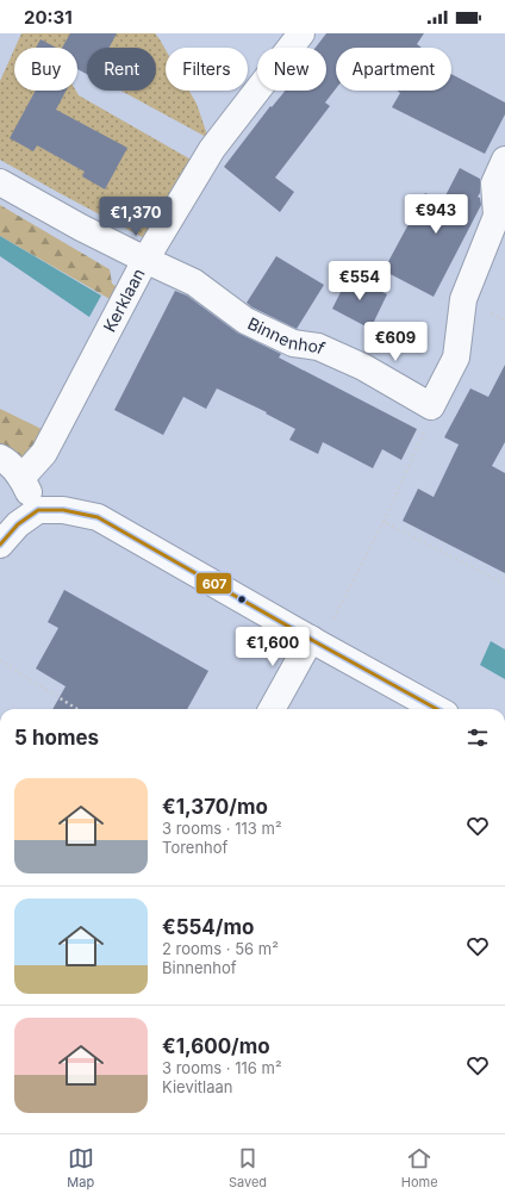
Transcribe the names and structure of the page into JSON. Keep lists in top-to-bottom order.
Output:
{
  "streets": {
    "street": ["Kerklaan", "Binnenhof"]
  },
  "crossings": [
    ["Kerklaan", "Binnenhof"]
  ],
  "lines": ["transit line 607"],
  "page": {
    "status": "20:31",
    "chip": [
      "Buy",
      "Rent",
      "Filters",
      "New",
      "Apartment"
    ],
    "price": [
      "€943",
      "€1,370",
      "€554",
      "€609",
      "€1,600"
    ],
    "heading": "5 homes",
    "list": [
      {
        "name": "€1,370/mo",
        "note": "3 rooms · 113 m² · Torenhof"
      },
      {
        "name": "€554/mo",
        "note": "2 rooms · 56 m² · Binnenhof"
      },
      {
        "name": "€1,600/mo",
        "note": "3 rooms · 116 m² · Kievitlaan"
      }
    ],
    "tabs": ["Map", "Saved", "Home"]
  }
}
